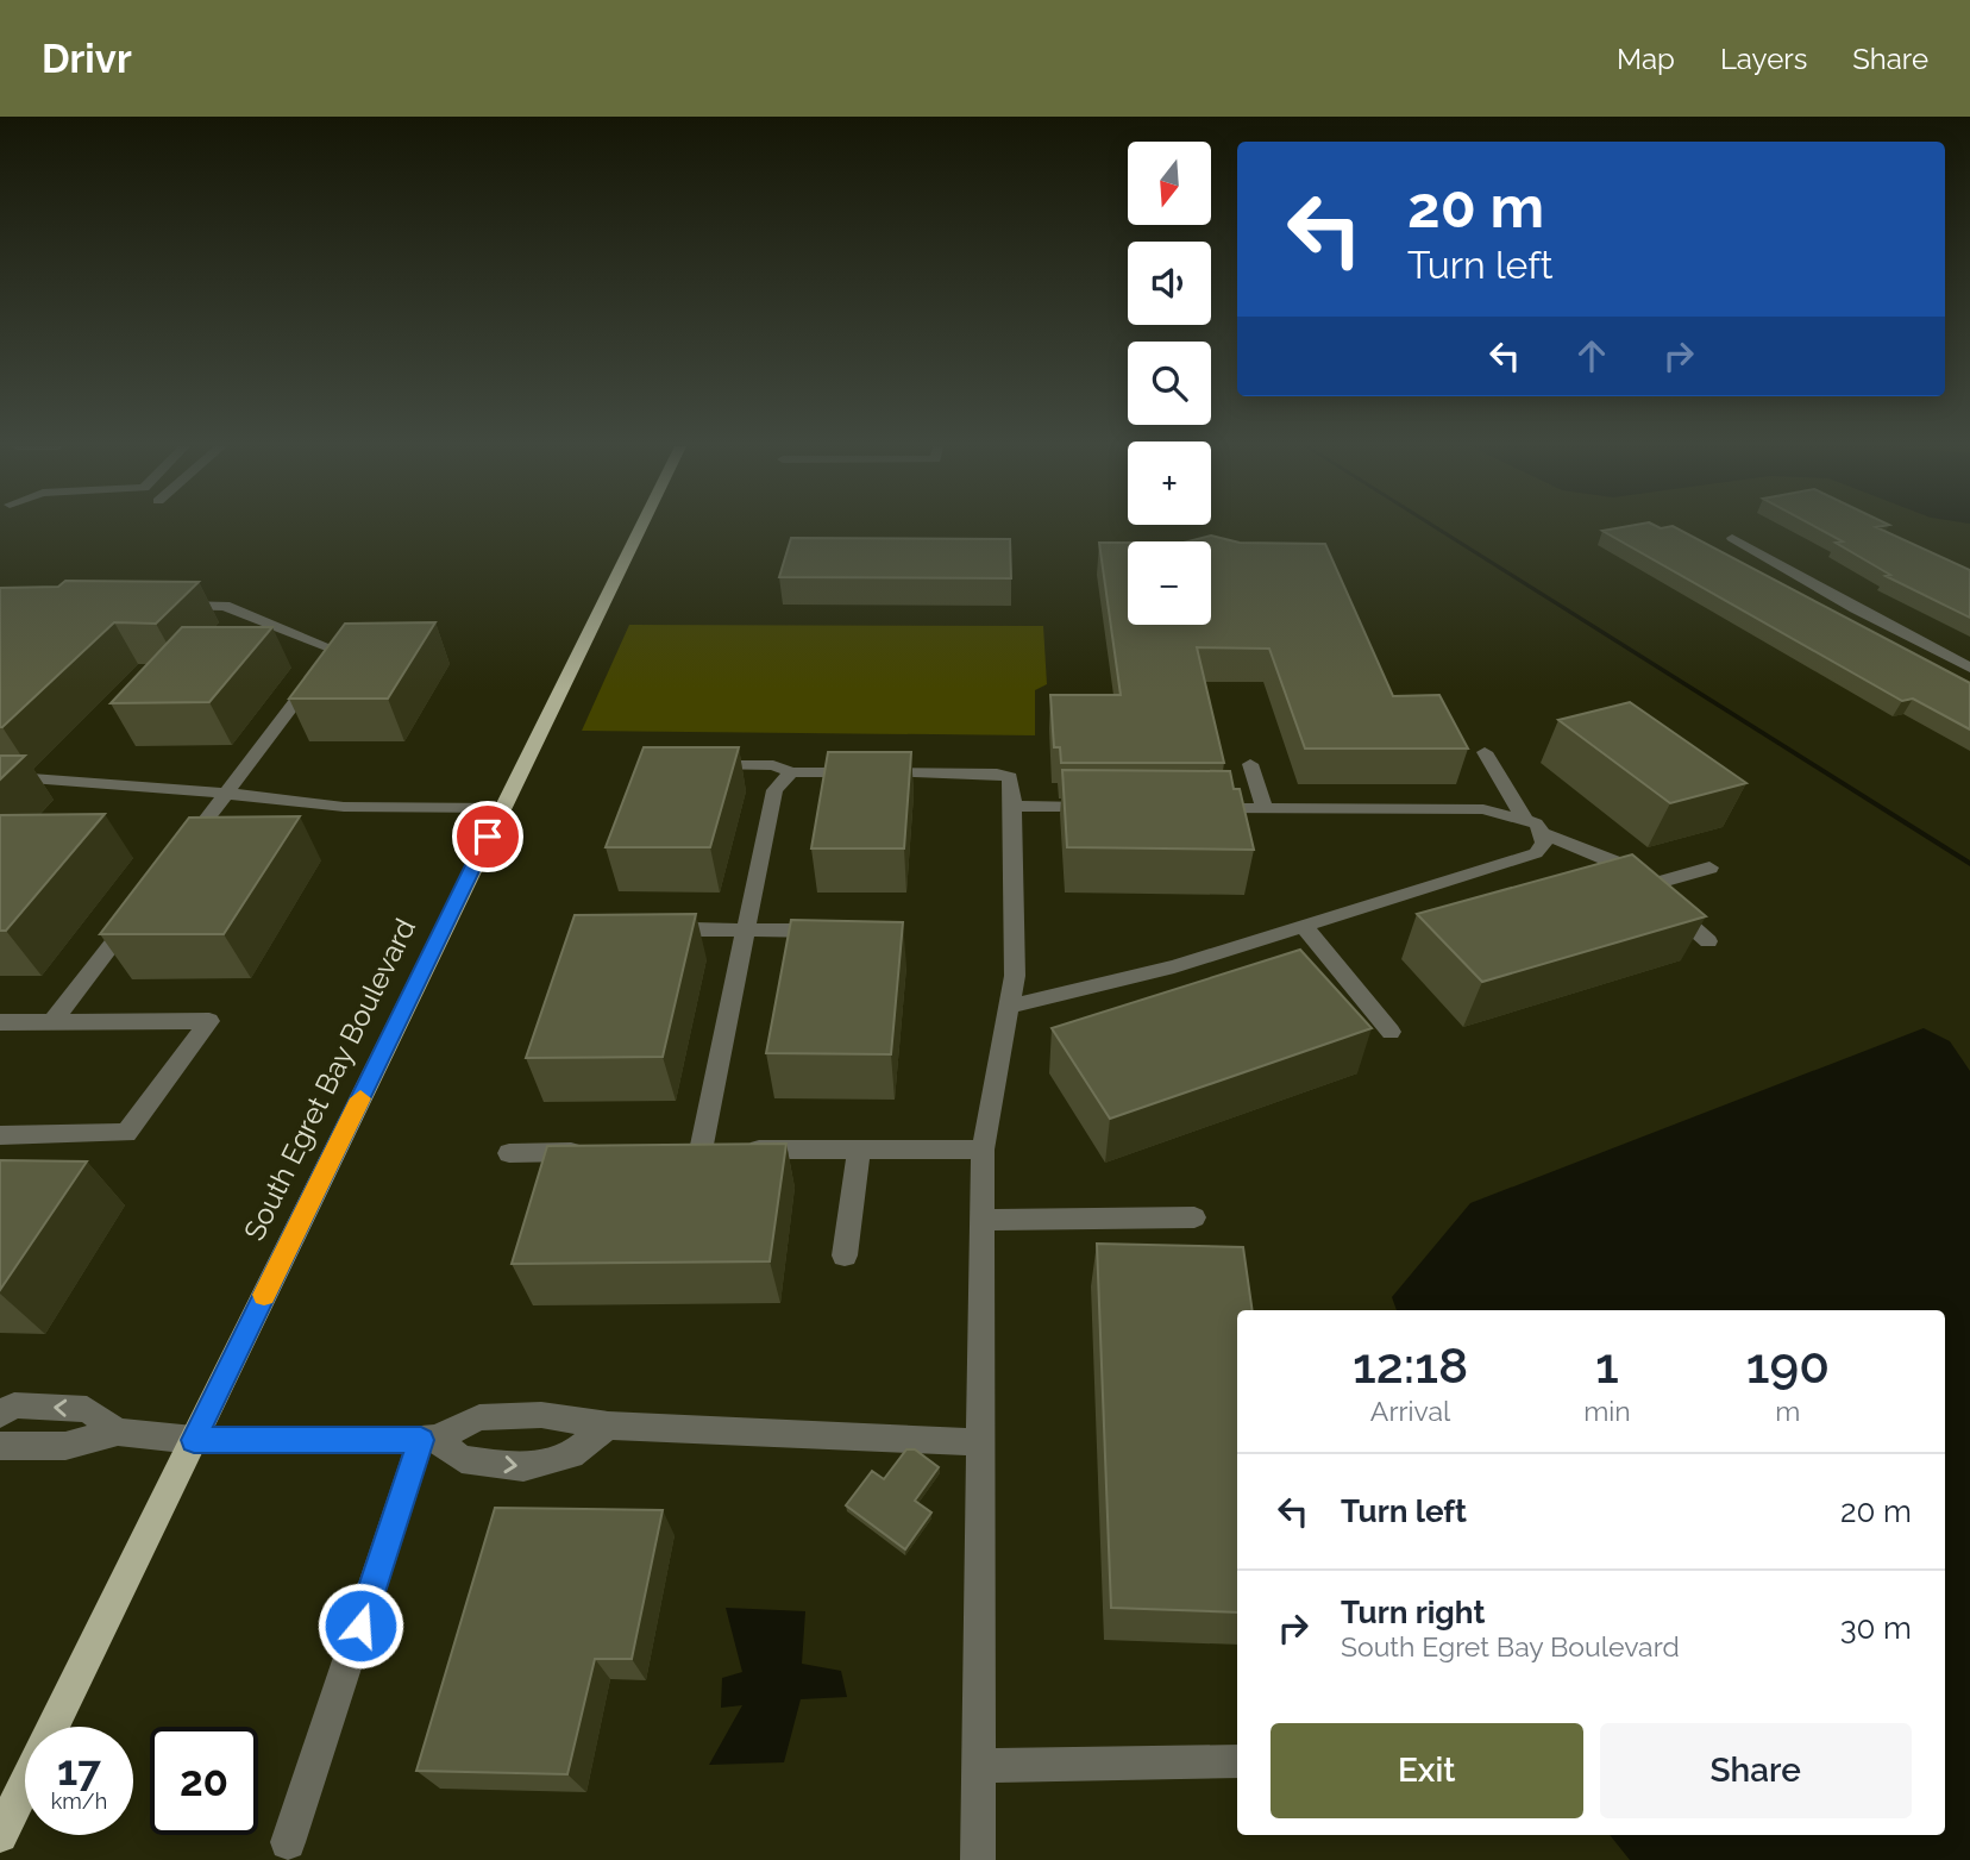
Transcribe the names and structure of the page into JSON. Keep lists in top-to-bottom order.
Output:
{
  "streets": {
    "main road": ["South Egret Bay Boulevard"]
  },
  "north": "bottom",
  "page": {
    "header": "Drivr",
    "nav": ["Map", "Layers", "Share"],
    "map_buttons": ["+", "−"],
    "turn": ["20 m", "Turn left"],
    "eta": [
      "12:18",
      "Arrival",
      "1",
      "min",
      "190",
      "m"
    ],
    "list": [
      {
        "name": "Turn left",
        "value": "20 m"
      },
      {
        "name": "Turn right",
        "note": "South Egret Bay Boulevard",
        "value": "30 m"
      }
    ],
    "buttons": ["Exit", "Share"],
    "speed": "17 km/h",
    "limit": "20"
  }
}
